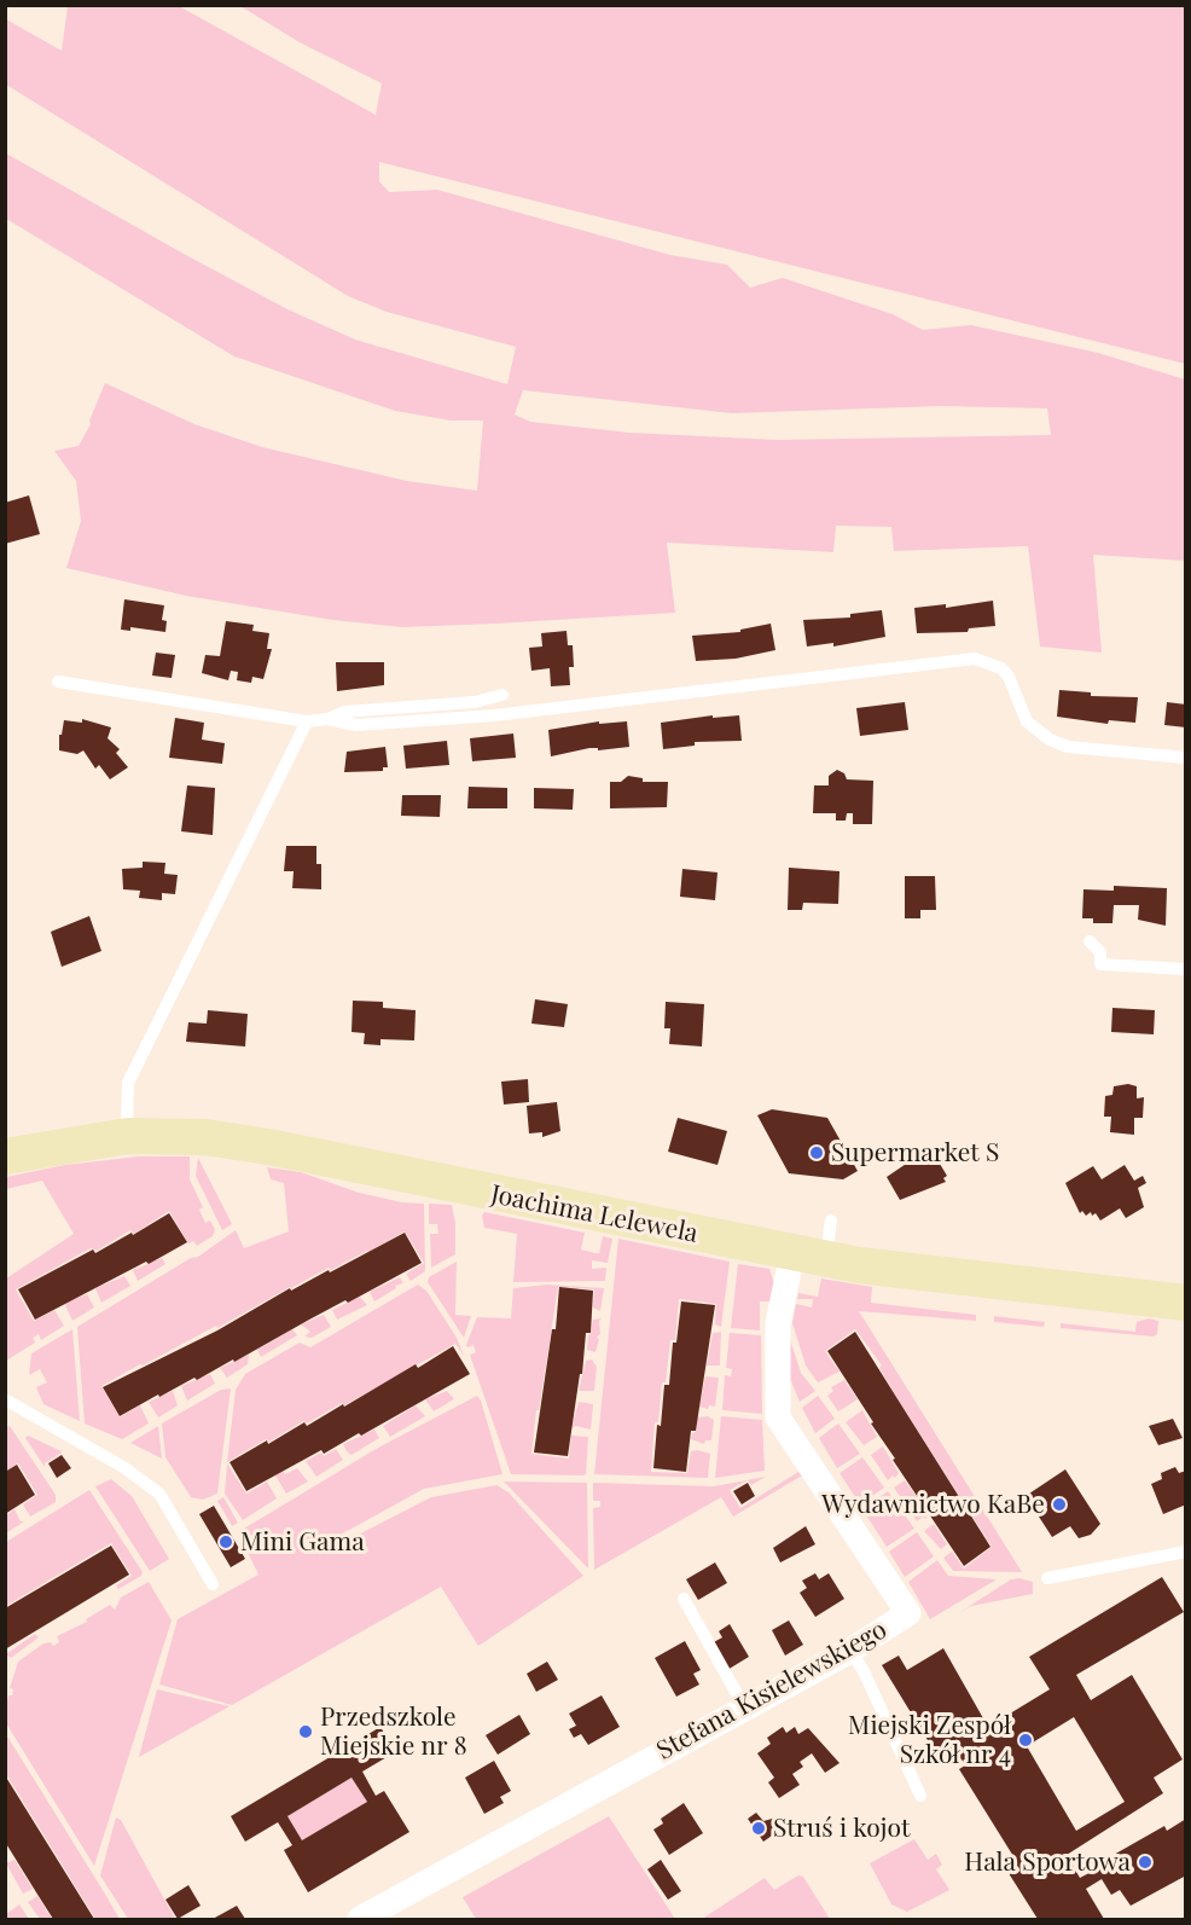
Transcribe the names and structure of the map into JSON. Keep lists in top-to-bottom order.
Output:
{
  "streets": {
    "street": ["Joachima Lelewela", "Stefana Kisielewskiego"]
  },
  "crossings": [
    ["Joachima Lelewela", "Stefana Kisielewskiego"]
  ],
  "places": [
    "Supermarket S",
    "Wydawnictwo KaBe",
    "Mini Gama",
    "Przedszkole Miejskie nr 8",
    "Miejski Zespół Szkół nr 4",
    "Struś i kojot",
    "Hala Sportowa"
  ]
}
